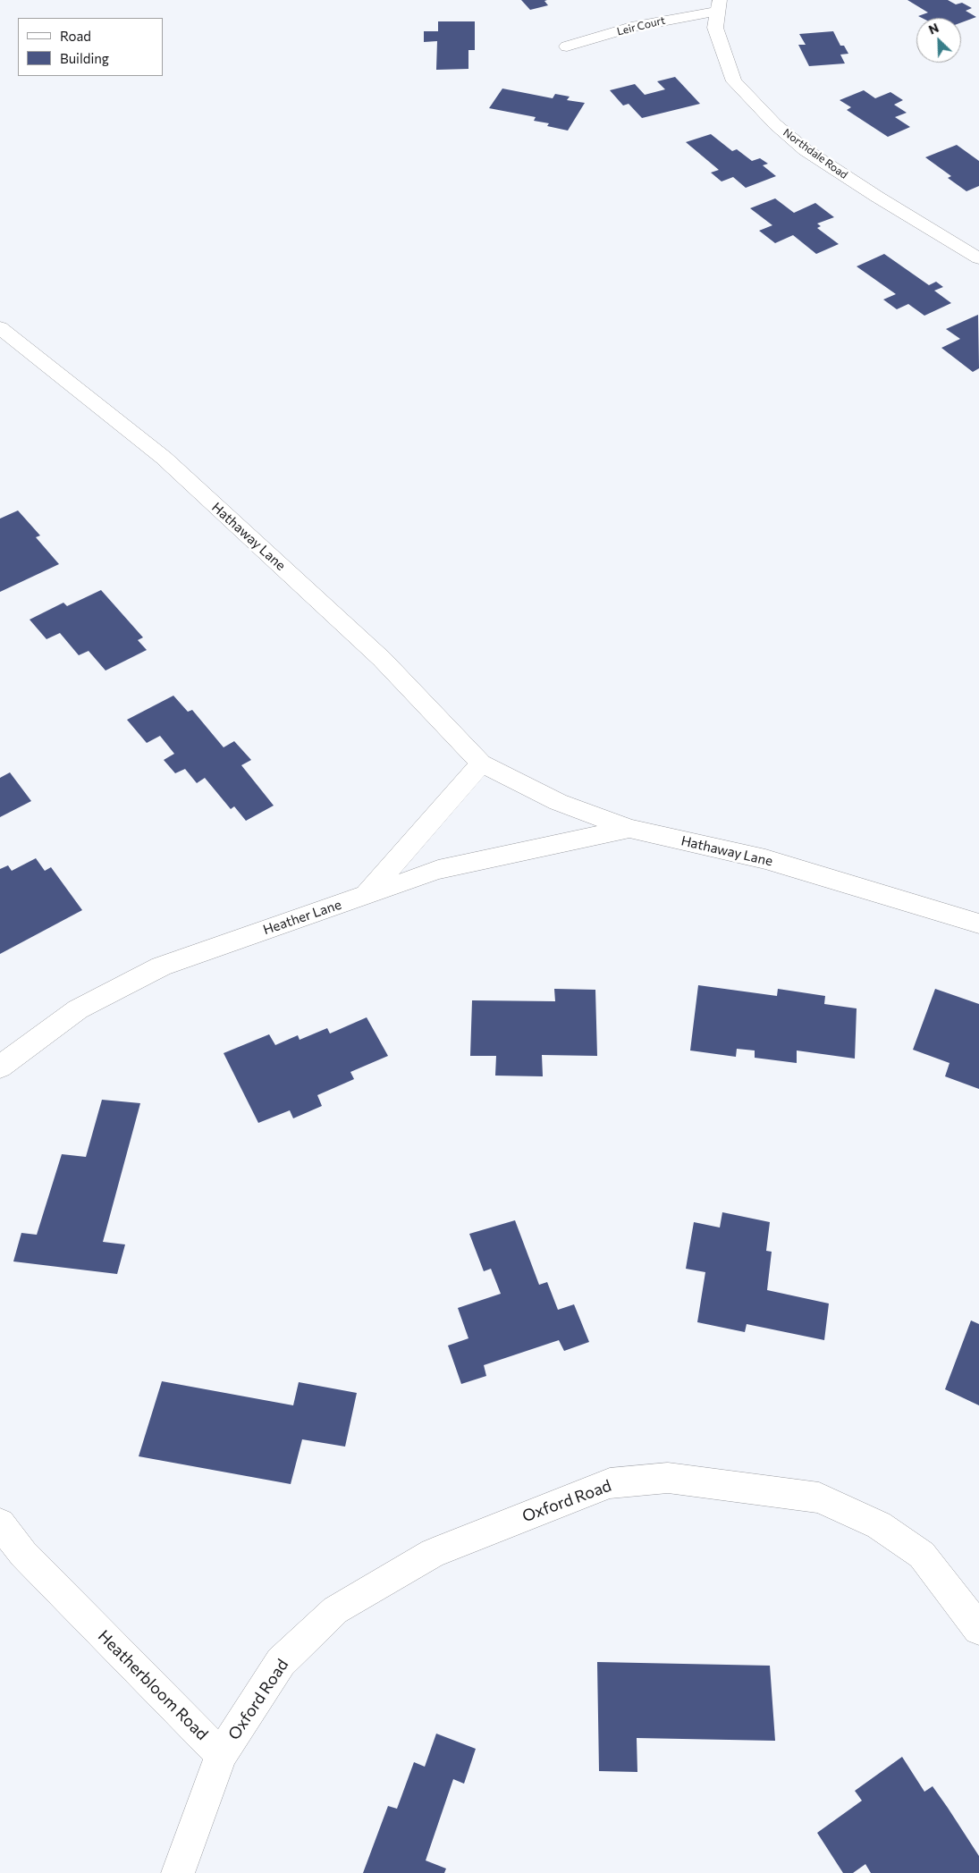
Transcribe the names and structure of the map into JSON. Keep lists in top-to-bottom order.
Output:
{
  "streets": {
    "street": [
      "Leir Court",
      "Northdale Road",
      "Hathaway Lane",
      "Heather Lane",
      "Oxford Road",
      "Heatherbloom Road"
    ]
  },
  "crossings": [
    ["Leir Court", "Northdale Road"],
    ["Hathaway Lane", "Heather Lane"],
    ["Oxford Road", "Heatherbloom Road"]
  ],
  "legend": ["Road", "Building"],
  "north": "top left"
}
